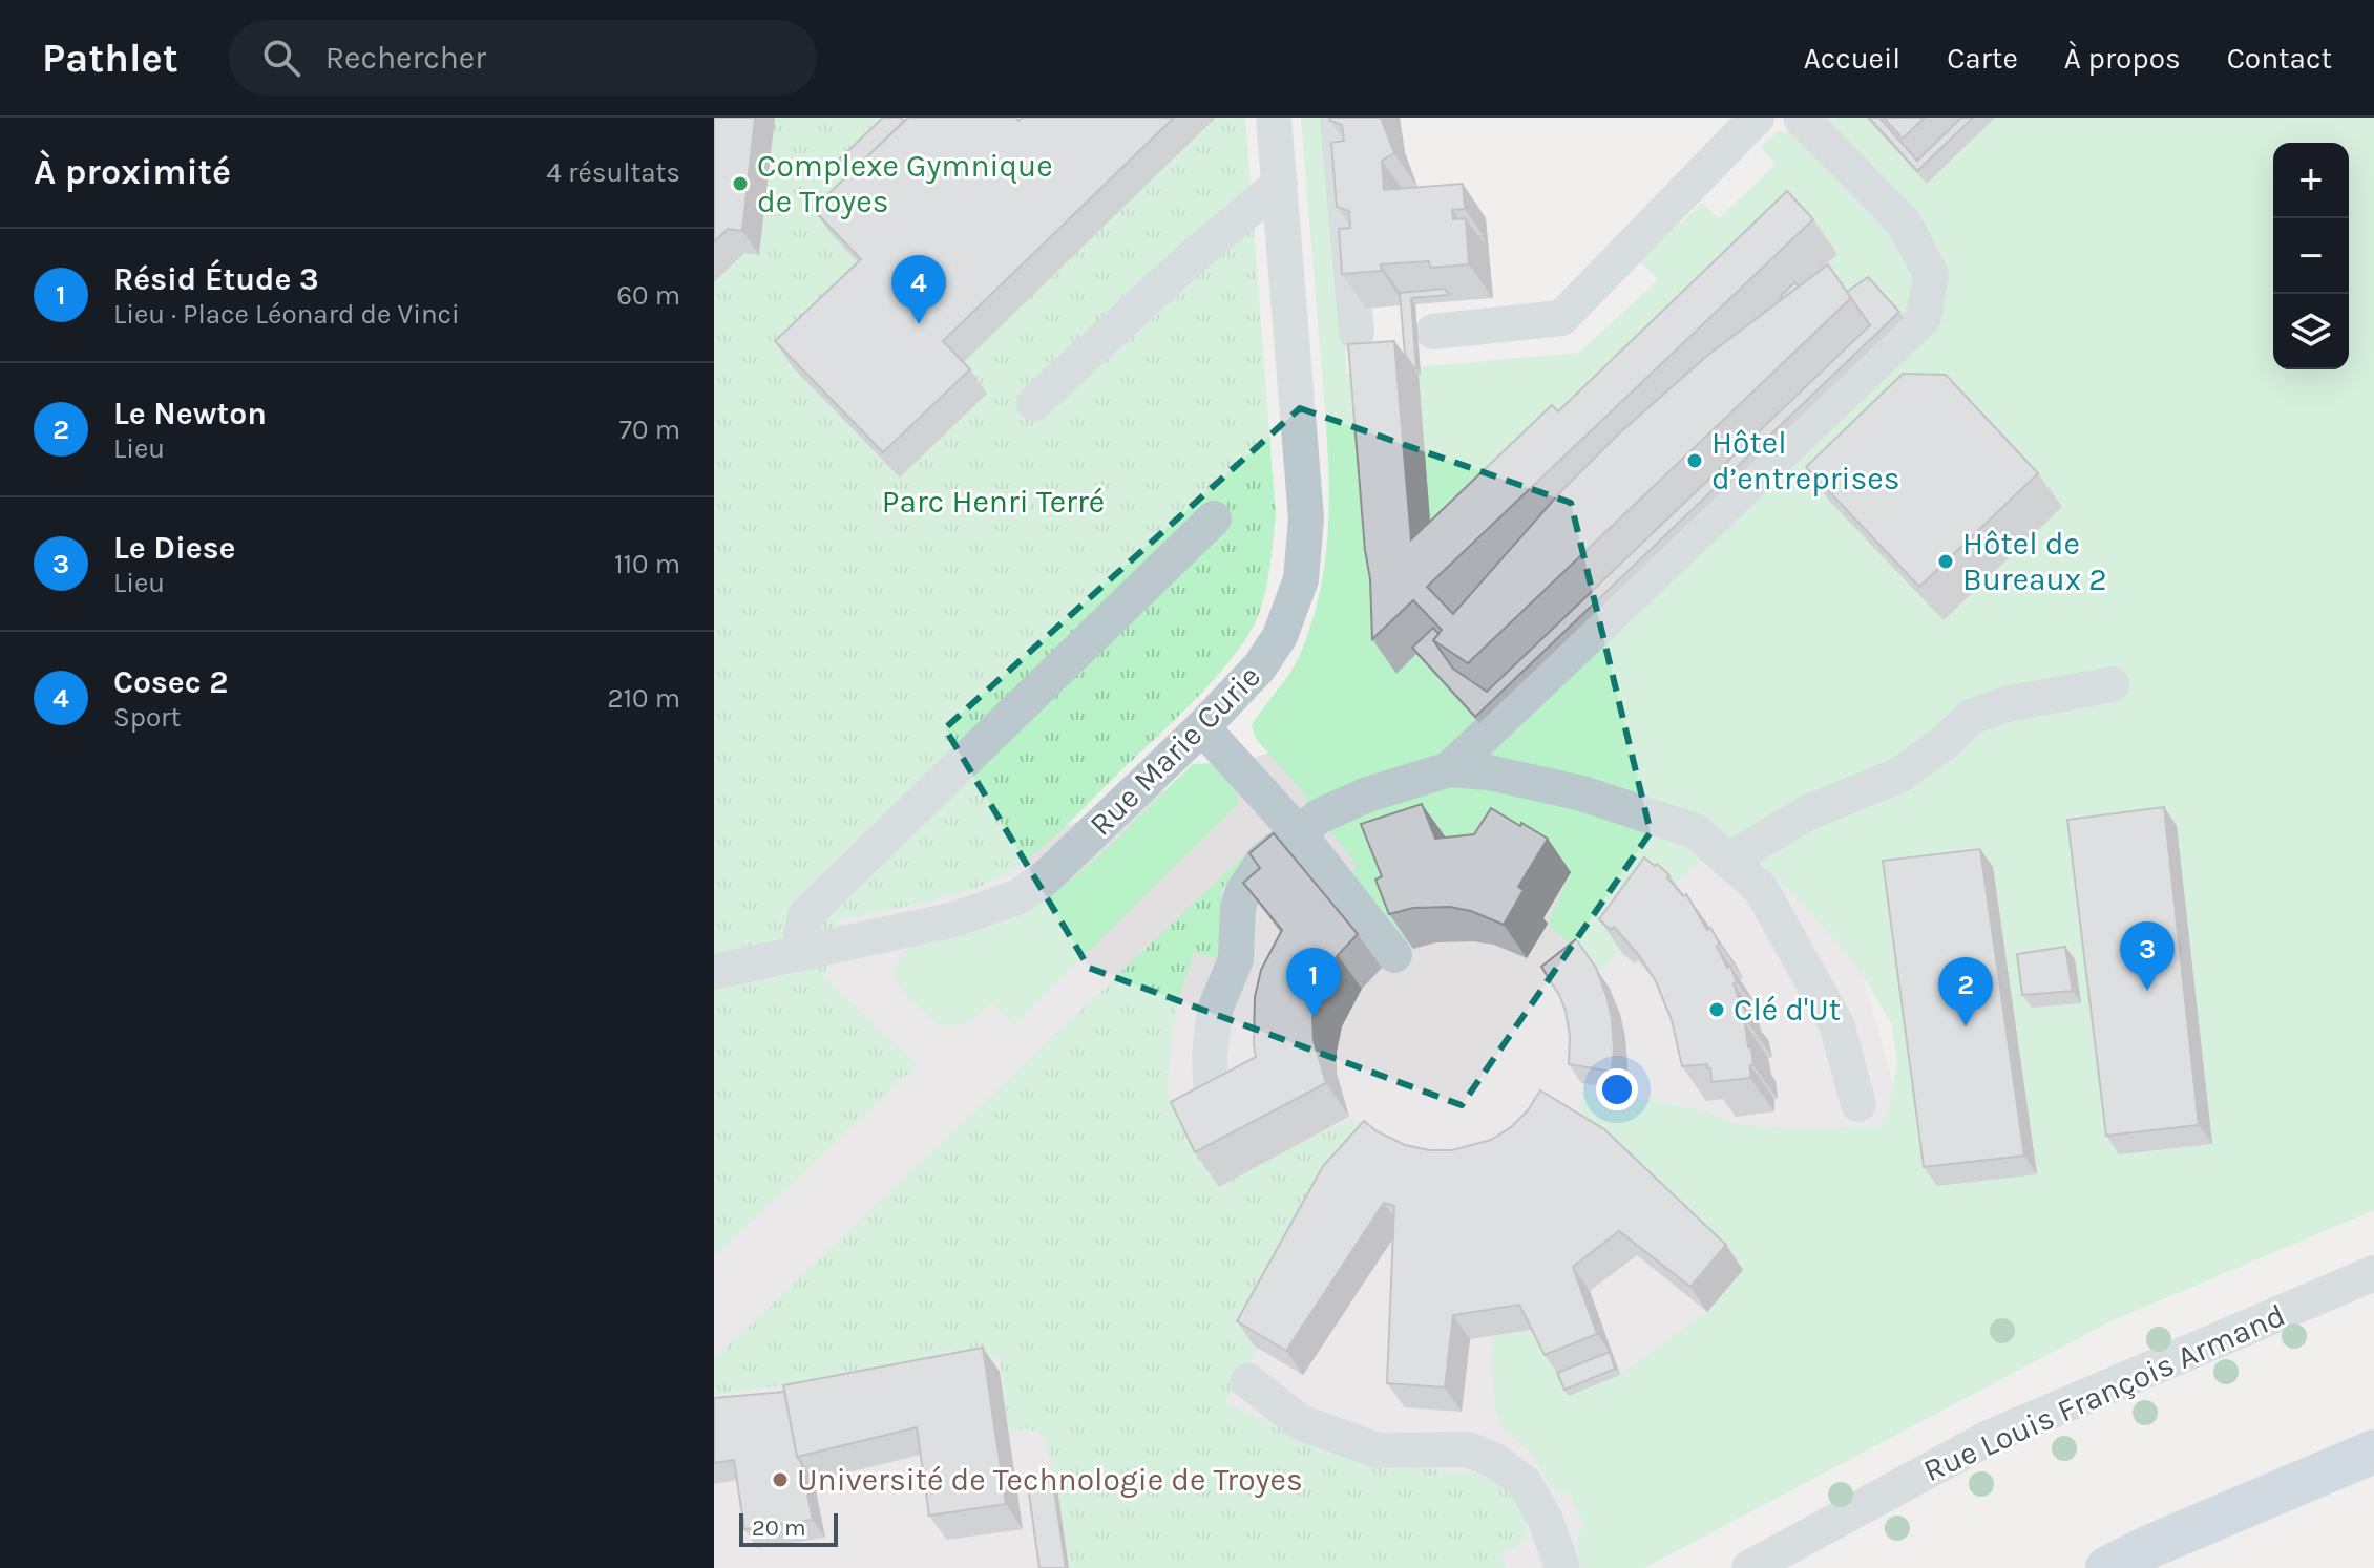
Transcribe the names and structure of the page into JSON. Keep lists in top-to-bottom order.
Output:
{
  "streets": {
    "street": ["Rue Marie Curie", "Rue Louis François Armand"]
  },
  "parks": ["Parc Henri Terré"],
  "places": [
    "Complexe Gymnique de Troyes",
    "Hôtel d’entreprises",
    "Hôtel de Bureaux 2",
    "Clé d'Ut",
    "Université de Technologie de Troyes"
  ],
  "scale_bar": "20 m",
  "page": {
    "header": "Pathlet",
    "search": "Rechercher",
    "nav": [
      "Accueil",
      "Carte",
      "À propos",
      "Contact"
    ],
    "heading": ["À proximité", "4 résultats"],
    "map_buttons": ["+", "−"],
    "list": [
      {
        "mark": "1",
        "name": "Résid Étude 3",
        "note": "Lieu · Place Léonard de Vinci",
        "value": "60 m"
      },
      {
        "mark": "2",
        "name": "Le Newton",
        "note": "Lieu",
        "value": "70 m"
      },
      {
        "mark": "3",
        "name": "Le Diese",
        "note": "Lieu",
        "value": "110 m"
      },
      {
        "mark": "4",
        "name": "Cosec 2",
        "note": "Sport",
        "value": "210 m"
      }
    ],
    "pins": [
      "4",
      "3",
      "1",
      "2"
    ],
    "scale": "20 m"
  }
}
